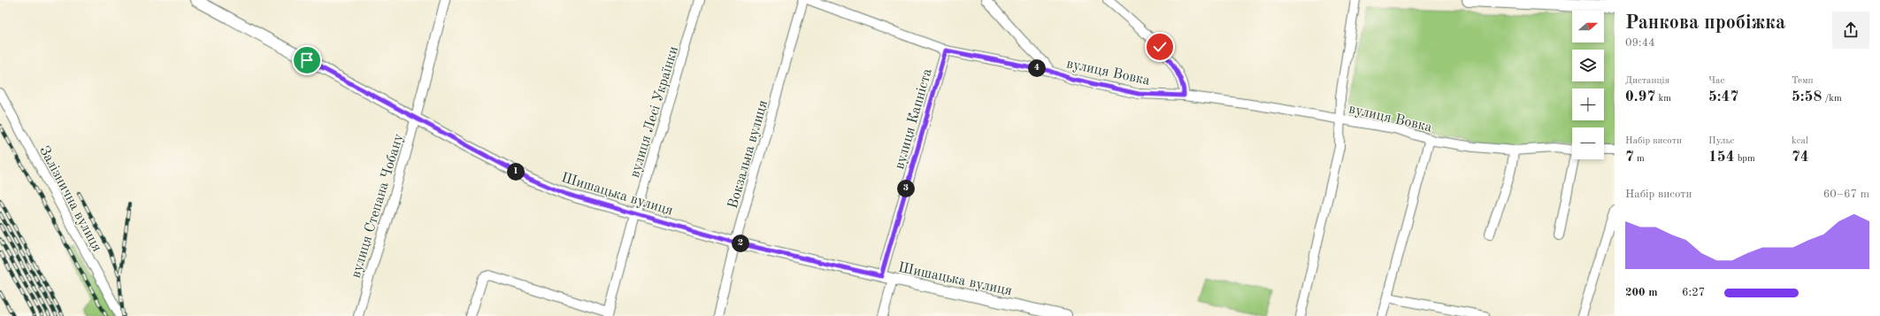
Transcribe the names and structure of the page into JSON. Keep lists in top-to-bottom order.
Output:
{
  "streets": {
    "street": [
      "вулиця Вовка",
      "вулиця Лесі Українки",
      "вулиця Капніста",
      "Вокзальна вулиця",
      "Шишацька вулиця",
      "Залізнична вулиця",
      "вулиця Степана Чобану"
    ]
  },
  "crossings": [
    ["вулиця Вовка", "вулиця Капніста"],
    ["вулиця Лесі Українки", "Шишацька вулиця"],
    ["вулиця Капніста", "Шишацька вулиця"],
    ["Вокзальна вулиця", "Шишацька вулиця"],
    ["Шишацька вулиця", "вулиця Степана Чобану"]
  ],
  "north": "right",
  "page": {
    "heading": ["Ранкова пробіжка", "09:44"],
    "map_buttons": ["+", "−"],
    "pins": [
      "4",
      "1",
      "3",
      "2"
    ],
    "stats": [
      ["Дистанція", "0.97 km"],
      ["Час", "5:47"],
      ["Темп", "5:58 /km"],
      ["Набір висоти", "7 m"],
      ["Пульс", "154 bpm"],
      ["kcal", "74"]
    ],
    "chart": ["Набір висоти", "60–67 m"],
    "list": [
      {
        "name": "200 m",
        "note": "6:27"
      }
    ]
  }
}
